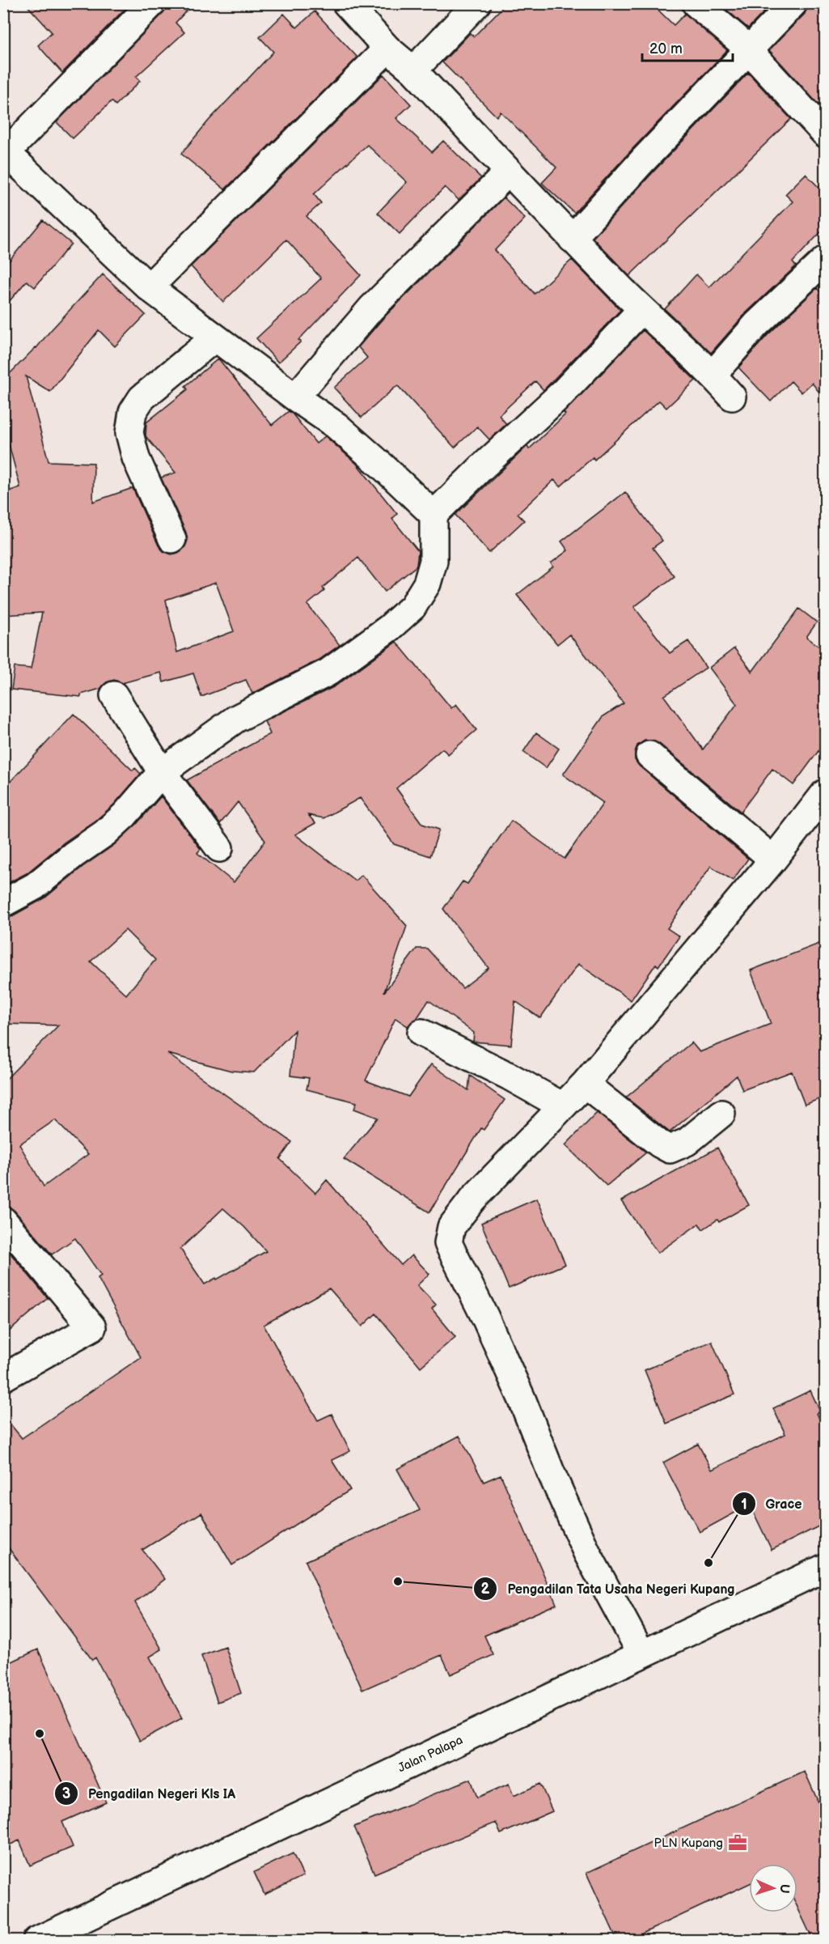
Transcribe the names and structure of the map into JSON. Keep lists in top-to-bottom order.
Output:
{
  "streets": {
    "street": ["Jalan Palapa"]
  },
  "places": {
    "other": ["Grace", "Pengadilan Tata Usaha Negeri Kupang", "Pengadilan Negeri Kls IA"],
    "office": ["PLN Kupang"]
  },
  "scale_bar": "20 m",
  "north": "right"
}
